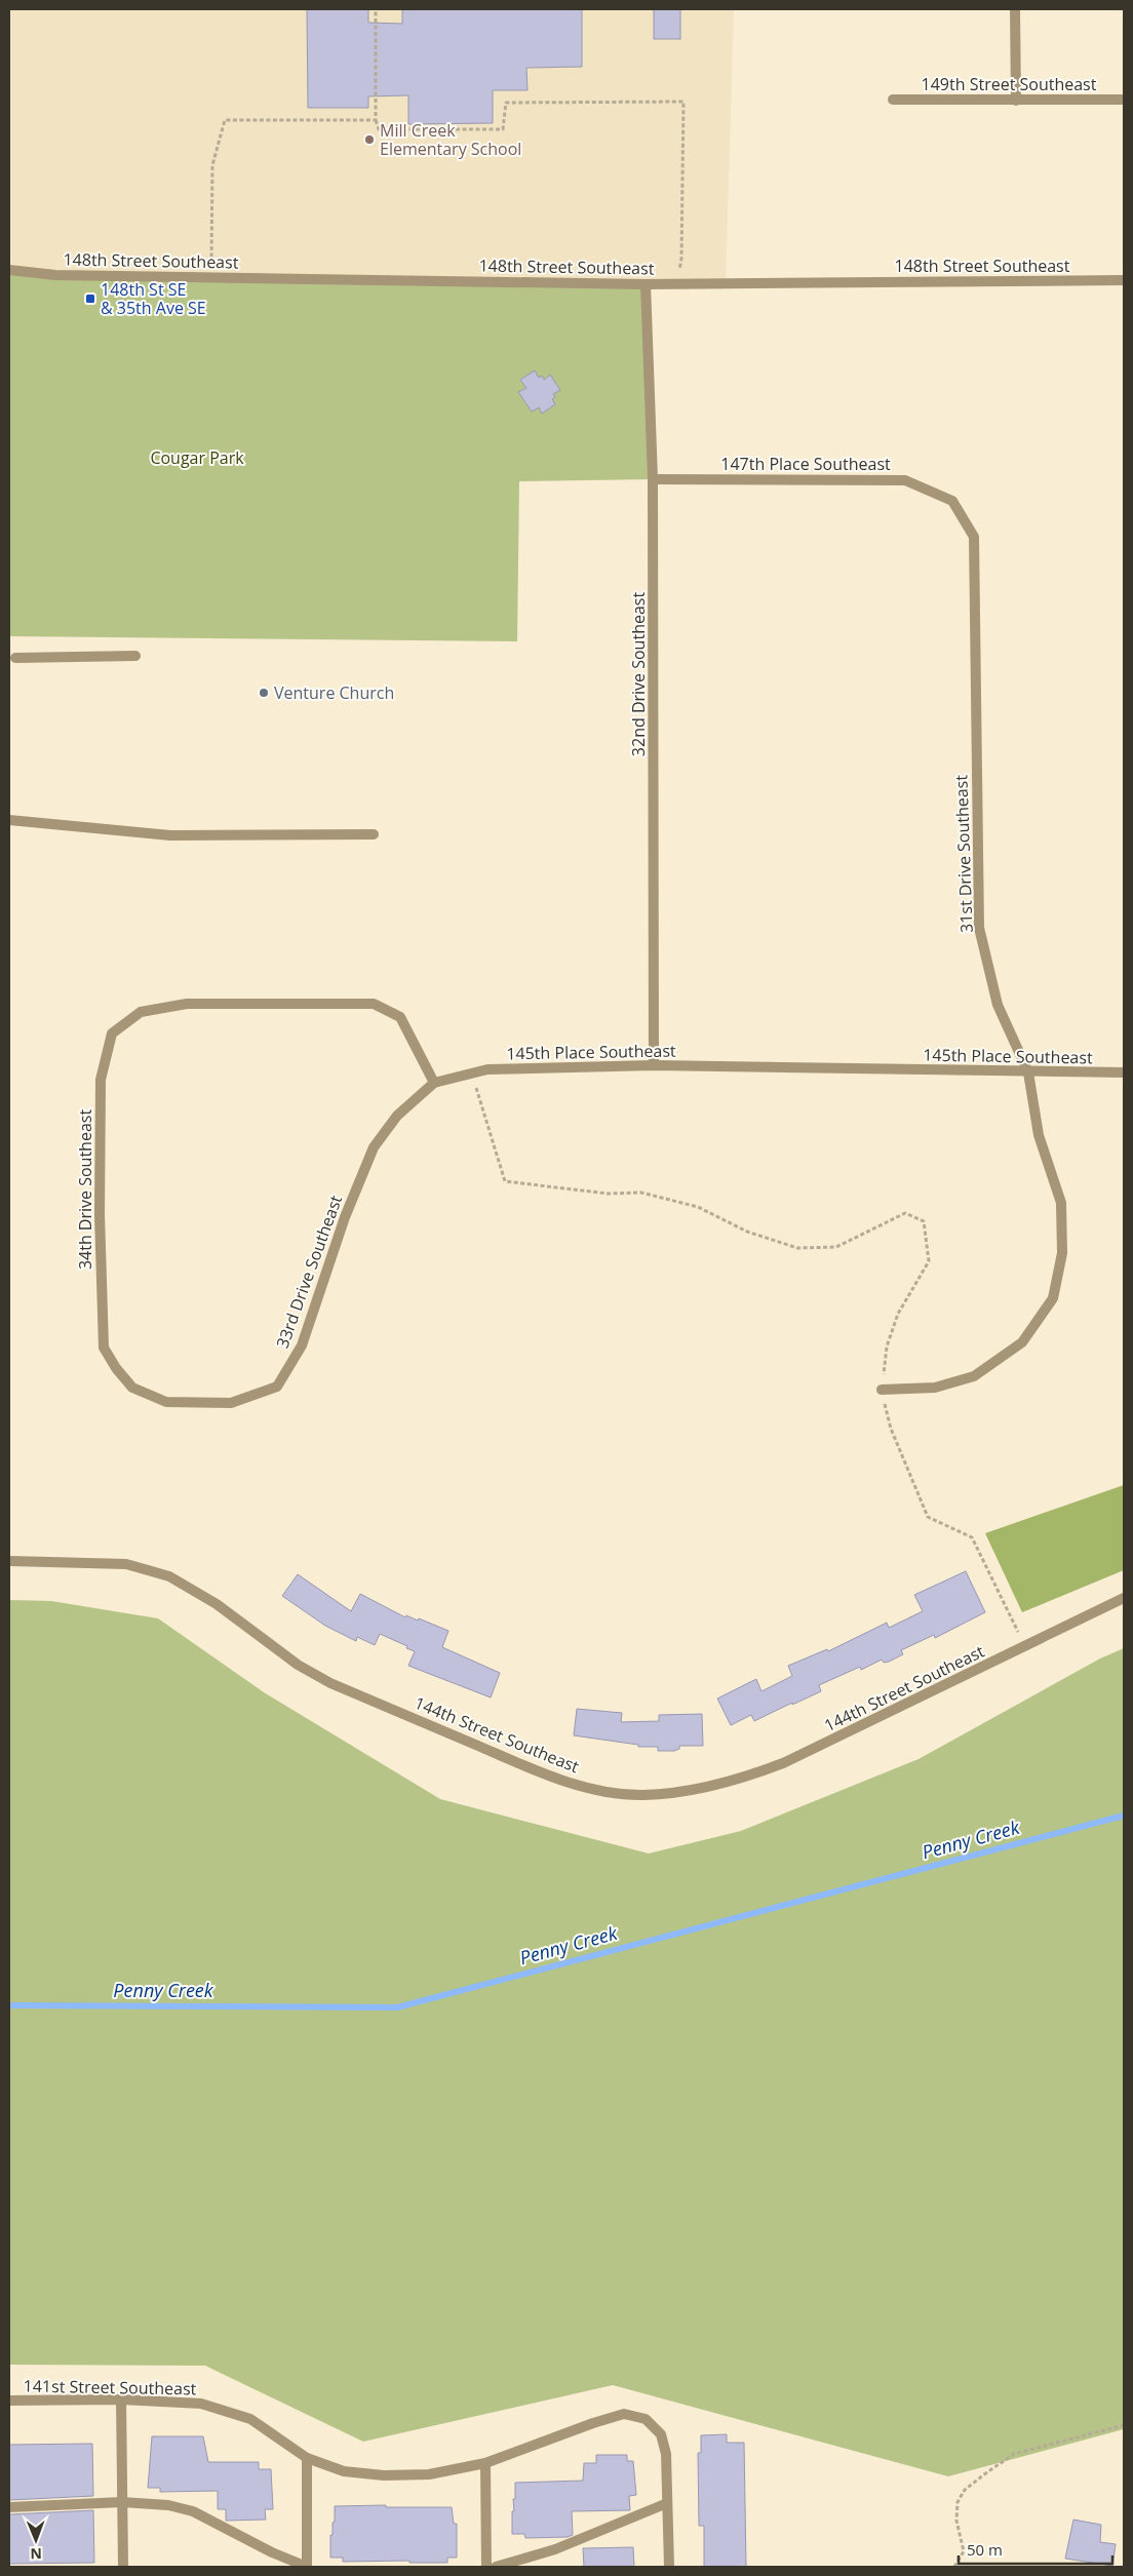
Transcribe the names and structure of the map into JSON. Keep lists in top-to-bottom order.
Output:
{
  "streets": {
    "street": [
      "149th Street Southeast",
      "148th Street Southeast",
      "147th Place Southeast",
      "32nd Drive Southeast",
      "31st Drive Southeast",
      "145th Place Southeast",
      "34th Drive Southeast",
      "33rd Drive Southeast",
      "144th Street Southeast",
      "141st Street Southeast"
    ]
  },
  "crossings": [
    ["148th Street Southeast", "32nd Drive Southeast"],
    ["147th Place Southeast", "32nd Drive Southeast"],
    ["147th Place Southeast", "31st Drive Southeast"],
    ["32nd Drive Southeast", "145th Place Southeast"],
    ["31st Drive Southeast", "145th Place Southeast"],
    ["145th Place Southeast", "34th Drive Southeast"],
    ["145th Place Southeast", "33rd Drive Southeast"],
    ["34th Drive Southeast", "33rd Drive Southeast"]
  ],
  "water": ["Penny Creek"],
  "parks": ["Cougar Park"],
  "places": {
    "other": ["Mill Creek Elementary School", "Venture Church"],
    "transit": ["148th St SE & 35th Ave SE"]
  },
  "scale_bar": "50 m",
  "north": "bottom"
}
